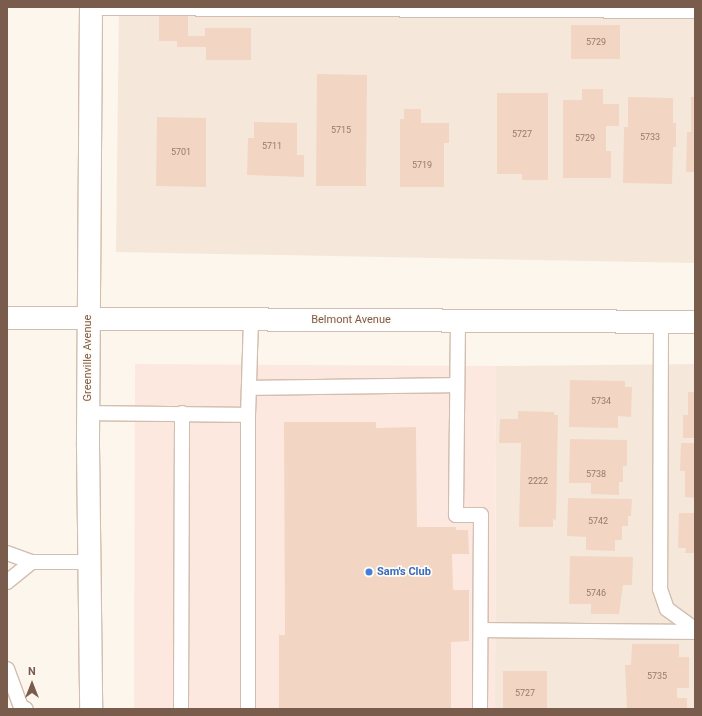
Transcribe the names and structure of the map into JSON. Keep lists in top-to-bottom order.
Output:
{
  "streets": {
    "main road": ["Belmont Avenue", "Greenville Avenue"]
  },
  "crossings": [
    ["Belmont Avenue", "Greenville Avenue"]
  ],
  "places": ["Sam's Club"],
  "house_numbers": [
    "5729",
    "5715",
    "5727",
    "5733",
    "5729",
    "5711",
    "5701",
    "5719",
    "5734",
    "5738",
    "2222",
    "5742",
    "5746",
    "5735",
    "5727"
  ],
  "north": "top"
}
